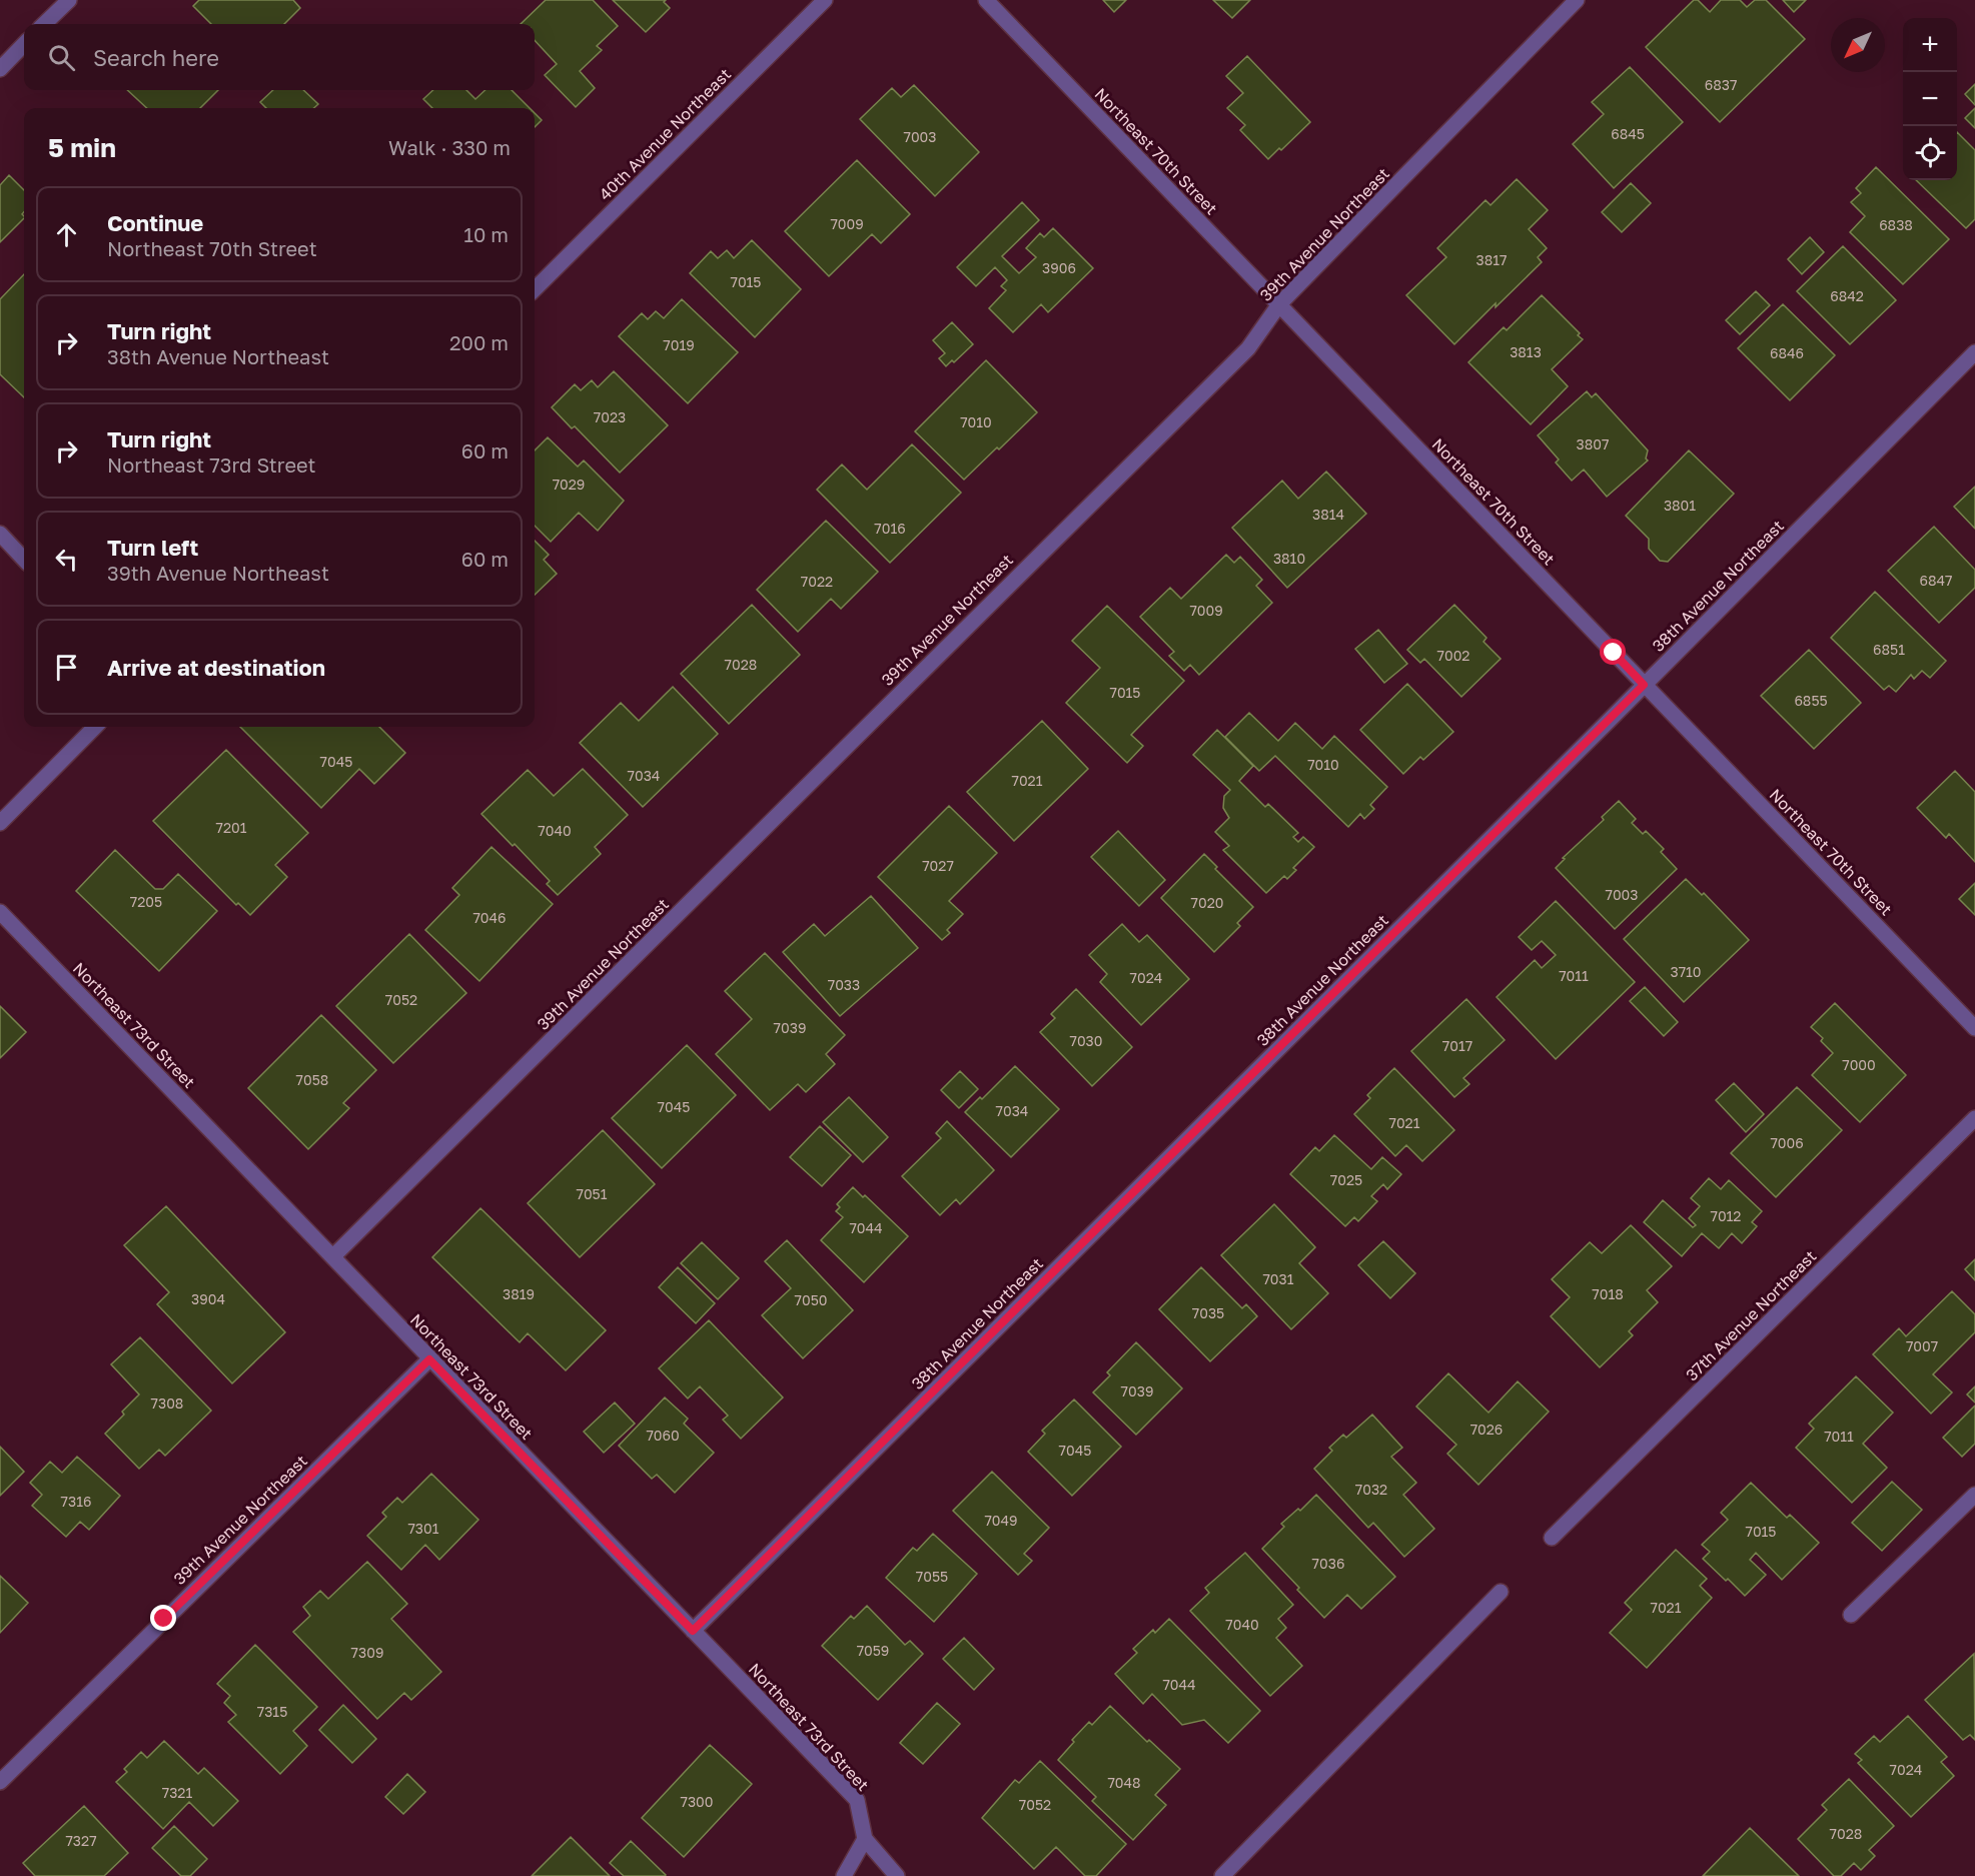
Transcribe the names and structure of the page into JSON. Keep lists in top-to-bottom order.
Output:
{
  "streets": {
    "street": [
      "40th Avenue Northeast",
      "Northeast 70th Street",
      "39th Avenue Northeast",
      "38th Avenue Northeast",
      "Northeast 73rd Street",
      "37th Avenue Northeast"
    ]
  },
  "crossings": [
    ["Northeast 70th Street", "39th Avenue Northeast"],
    ["Northeast 70th Street", "38th Avenue Northeast"],
    ["39th Avenue Northeast", "Northeast 73rd Street"],
    ["38th Avenue Northeast", "Northeast 73rd Street"]
  ],
  "house_numbers": [
    "6837",
    "6845",
    "7003",
    "7009",
    "6838",
    "3817",
    "3906",
    "7015",
    "6842",
    "7019",
    "3813",
    "6846",
    "7023",
    "7010",
    "3807",
    "7029",
    "3801",
    "3814",
    "7016",
    "3810",
    "6847",
    "7022",
    "7009",
    "6851",
    "7002",
    "7028",
    "7015",
    "6855",
    "7045",
    "7010",
    "7034",
    "7021",
    "7201",
    "7040",
    "7027",
    "7003",
    "7205",
    "7020",
    "7046",
    "3710",
    "7011",
    "7024",
    "7033",
    "7052",
    "7039",
    "7030",
    "7017",
    "7000",
    "7058",
    "7045",
    "7034",
    "7021",
    "7006",
    "7025",
    "7051",
    "7012",
    "7044",
    "7031",
    "3819",
    "7018",
    "3904",
    "7050",
    "7035",
    "7007",
    "7039",
    "7308",
    "7026",
    "7060",
    "7011",
    "7045",
    "7032",
    "7316",
    "7049",
    "7301",
    "7015",
    "7036",
    "7055",
    "7021",
    "7040",
    "7059",
    "7309",
    "7044",
    "7315",
    "7024",
    "7048",
    "7321",
    "7300",
    "7052",
    "7028",
    "7327"
  ],
  "north": "bottom left",
  "page": {
    "map_buttons": ["+", "−"],
    "search": "Search here",
    "heading": ["5 min", "Walk · 330 m"],
    "list": [
      ["Continue", "Northeast 70th Street", "10 m"],
      ["Turn right", "38th Avenue Northeast", "200 m"],
      ["Turn right", "Northeast 73rd Street", "60 m"],
      ["Turn left", "39th Avenue Northeast", "60 m"],
      "Arrive at destination"
    ]
  }
}
